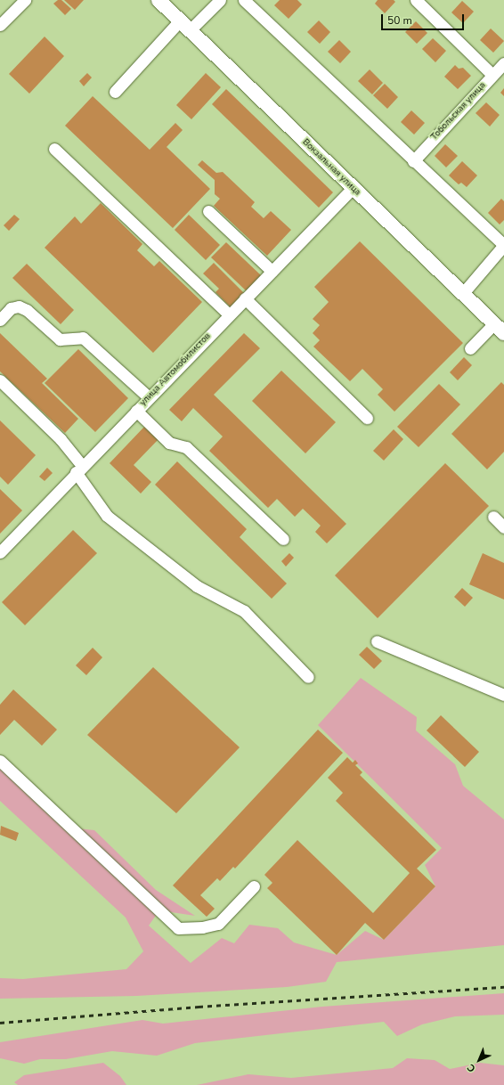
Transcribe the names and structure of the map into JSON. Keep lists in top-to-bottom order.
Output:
{
  "streets": {
    "main road": ["Вокзальная улица"],
    "street": ["Тобольская улица", "улица Автомобилистов"]
  },
  "crossings": [
    ["Вокзальная улица", "улица Автомобилистов"]
  ],
  "scale_bar": "50 m",
  "north": "bottom left"
}
